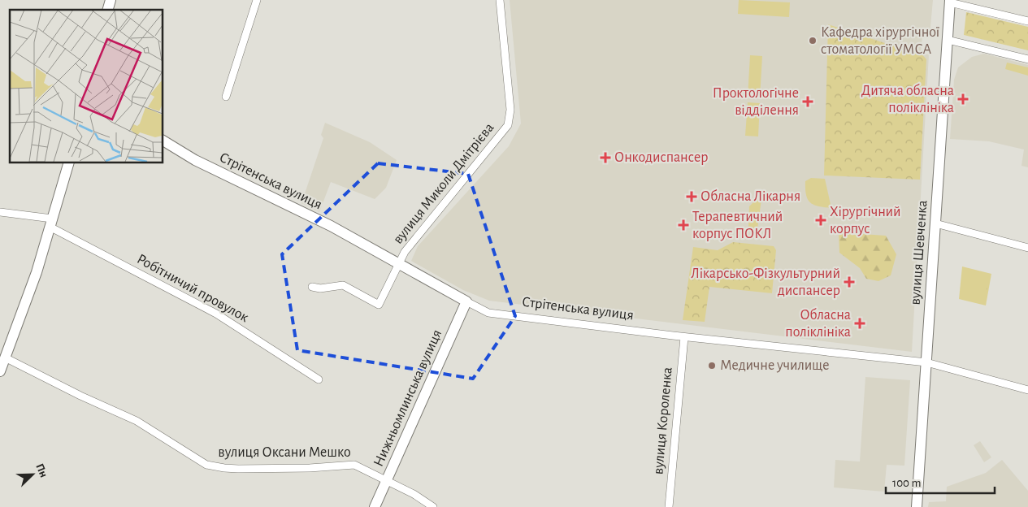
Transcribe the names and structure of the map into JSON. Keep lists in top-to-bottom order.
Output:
{
  "streets": {
    "main road": ["Стрітенська вулиця", "вулиця Шевченка", "Нижньомлинська вулиця"],
    "street": [
      "вулиця Миколи Дмітрієва",
      "Робітничий провулок",
      "вулиця Короленка",
      "вулиця Оксани Мешко"
    ]
  },
  "crossings": [
    ["Стрітенська вулиця", "вулиця Миколи Дмітрієва"],
    ["Стрітенська вулиця", "вулиця Шевченка"],
    ["Стрітенська вулиця", "Нижньомлинська вулиця"],
    ["Стрітенська вулиця", "вулиця Короленка"],
    ["Нижньомлинська вулиця", "вулиця Оксани Мешко"]
  ],
  "places": {
    "other": ["Кафедра хірургічної стоматології УМСА", "Медичне училище"],
    "health": [
      "Дитяча обласна поліклініка",
      "Проктологічне відділення",
      "Онкодиспансер",
      "Обласна Лікарня",
      "Хірургічний корпус",
      "Терапевтичний корпус ПОКЛ",
      "Лікарсько-Фізкультурний диспансер",
      "Обласна поліклініка"
    ]
  },
  "scale_bar": "100 m",
  "north": "top right"
}
